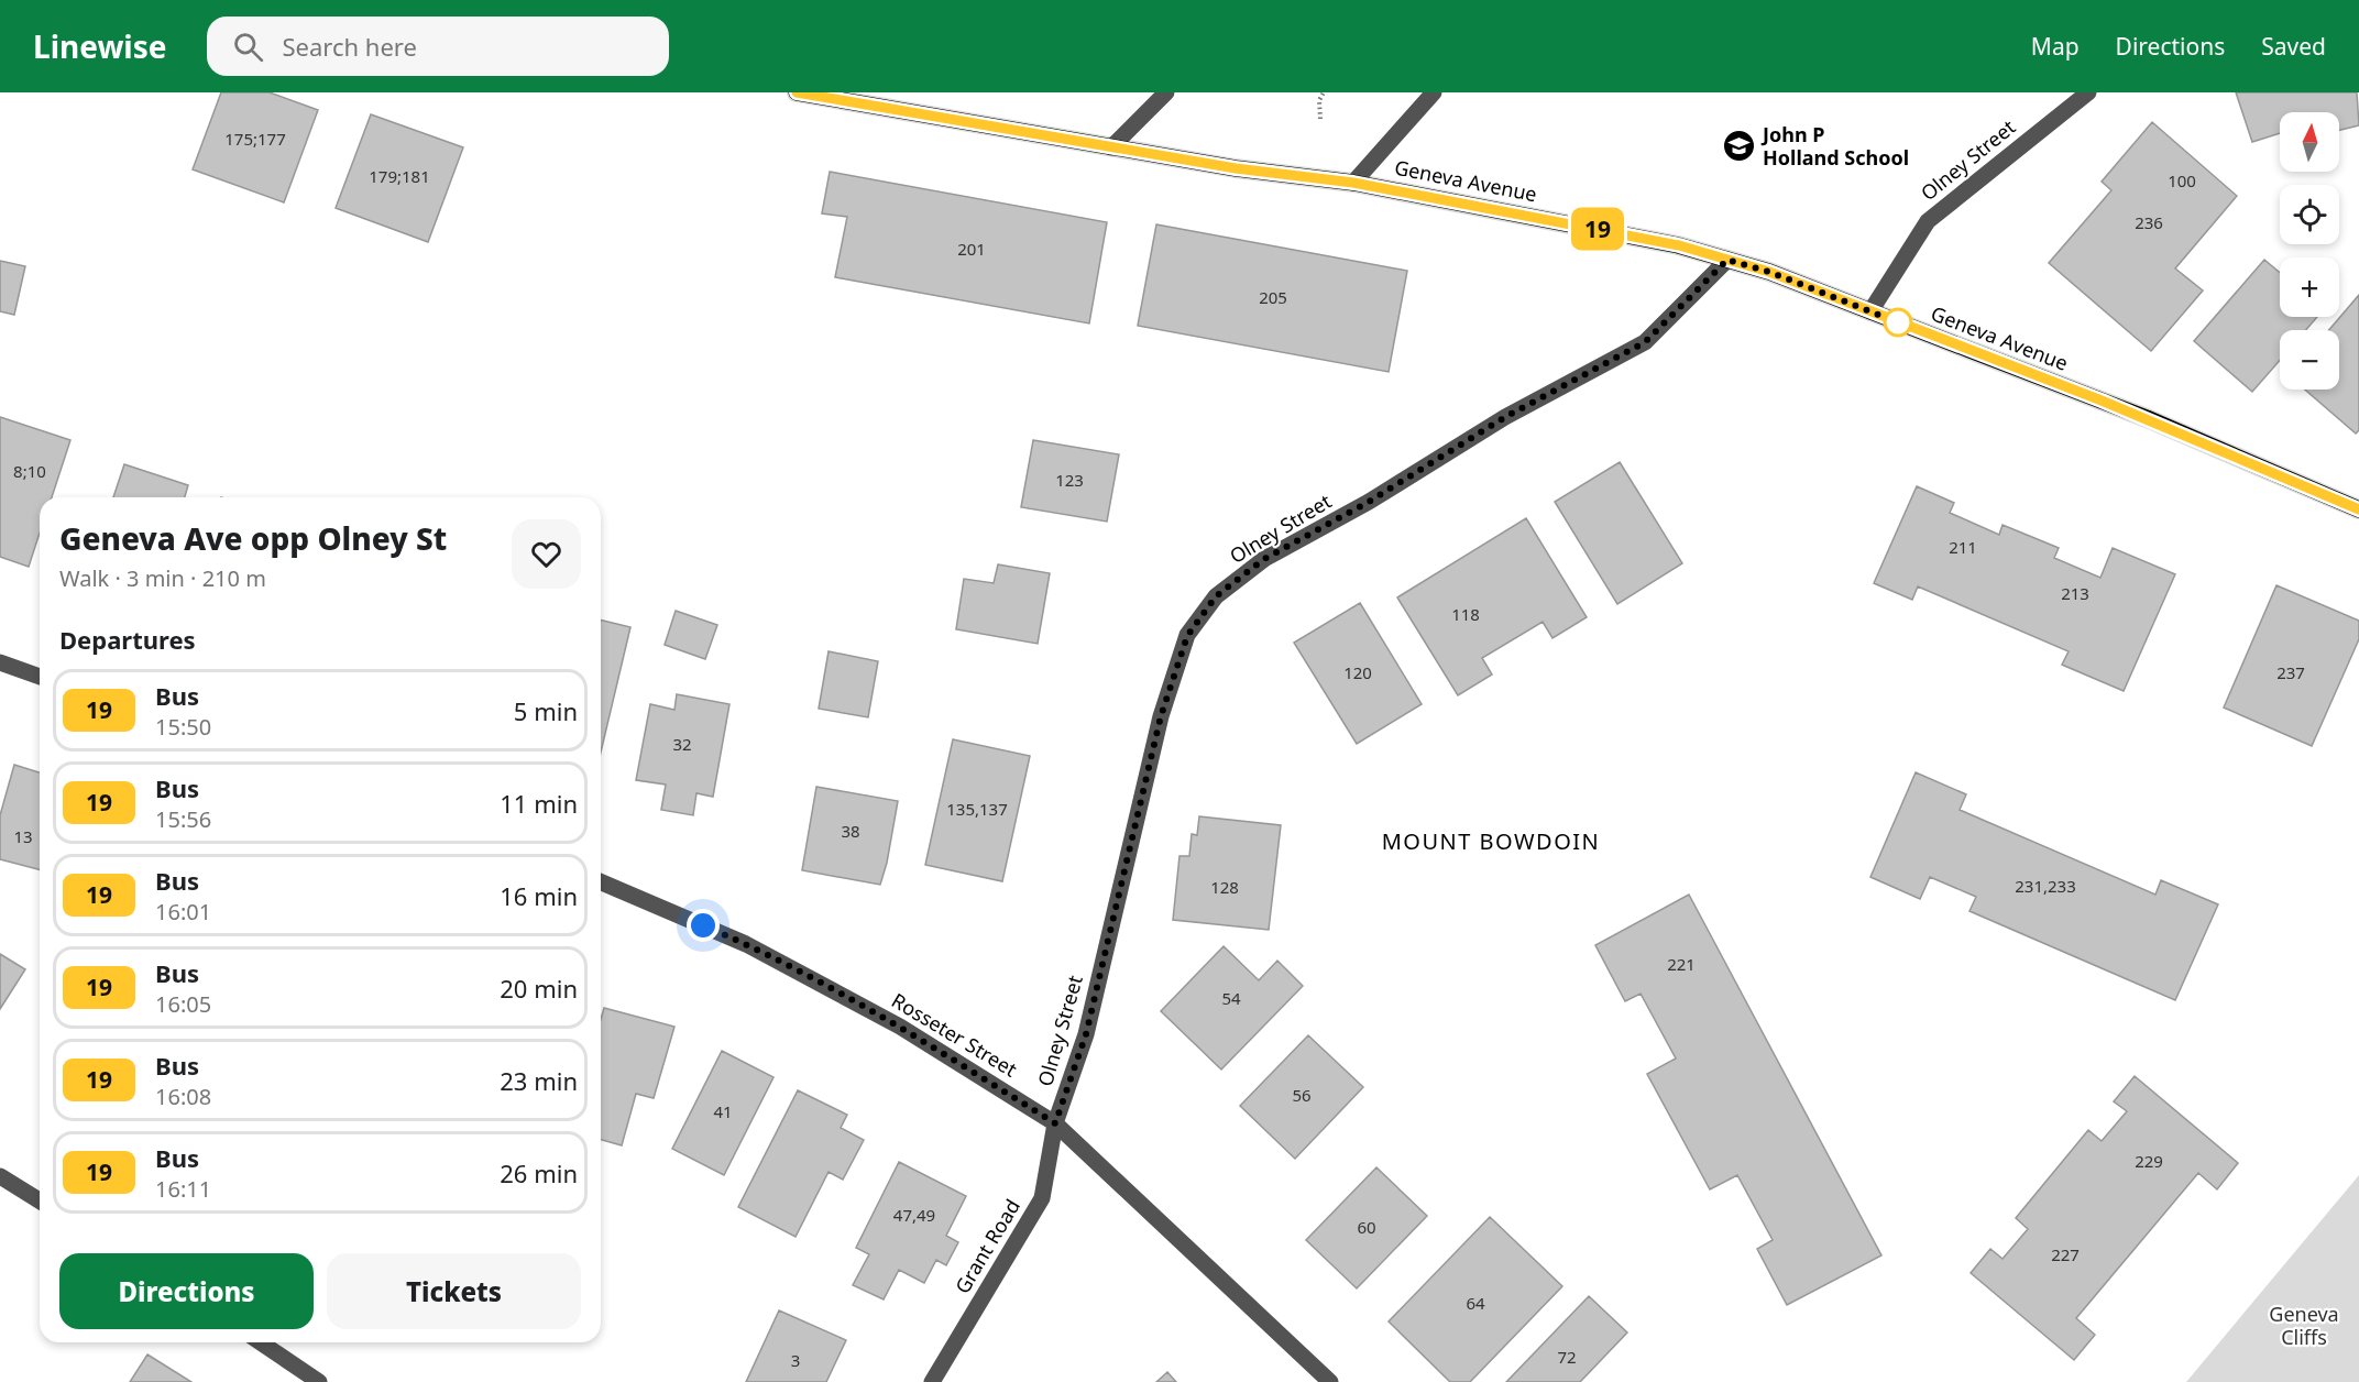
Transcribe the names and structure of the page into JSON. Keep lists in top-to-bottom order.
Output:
{
  "streets": {
    "main road": ["Geneva Avenue"],
    "street": ["Olney Street", "Rosseter Street", "Grant Road"]
  },
  "crossings": [
    ["Olney Street", "Geneva Avenue"],
    ["Olney Street", "Rosseter Street"],
    ["Olney Street", "Grant Road"],
    ["Rosseter Street", "Grant Road"]
  ],
  "districts": ["MOUNT BOWDOIN"],
  "parks": ["Geneva Cliffs"],
  "places": {
    "school or university": ["John P Holland School"]
  },
  "lines": ["bus line 19"],
  "house_numbers": [
    "175;177",
    "179;181",
    "100",
    "236",
    "201",
    "205",
    "8;10",
    "123",
    "211",
    "213",
    "118",
    "120",
    "237",
    "32",
    "135,137",
    "38",
    "13",
    "231,233",
    "128",
    "221",
    "54",
    "56",
    "41",
    "229",
    "47,49",
    "60",
    "227",
    "64",
    "72",
    "3"
  ],
  "north": "top",
  "page": {
    "header": "Linewise",
    "search": "Search here",
    "nav": ["Map", "Directions", "Saved"],
    "on_map": "19",
    "map_buttons": ["+", "−"],
    "heading": [
      ["Geneva Ave opp Olney St", "Walk · 3 min · 210 m"],
      "Departures"
    ],
    "list": [
      {
        "mark": "19",
        "name": "Bus",
        "note": "15:50",
        "value": "5 min"
      },
      {
        "mark": "19",
        "name": "Bus",
        "note": "15:56",
        "value": "11 min"
      },
      {
        "mark": "19",
        "name": "Bus",
        "note": "16:01",
        "value": "16 min"
      },
      {
        "mark": "19",
        "name": "Bus",
        "note": "16:05",
        "value": "20 min"
      },
      {
        "mark": "19",
        "name": "Bus",
        "note": "16:08",
        "value": "23 min"
      },
      {
        "mark": "19",
        "name": "Bus",
        "note": "16:11",
        "value": "26 min"
      }
    ],
    "buttons": ["Directions", "Tickets"]
  }
}
